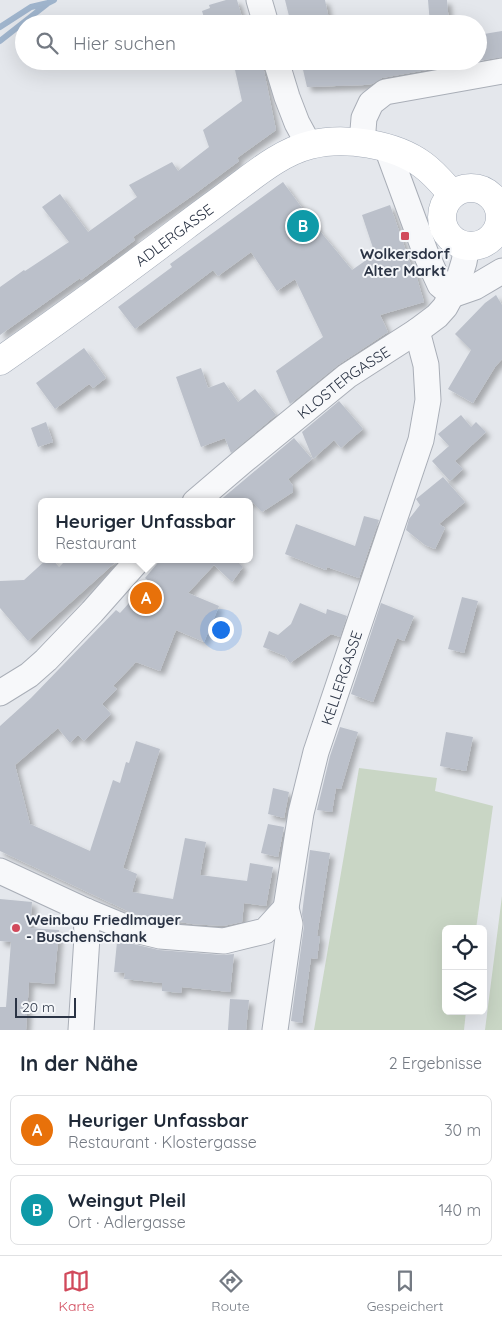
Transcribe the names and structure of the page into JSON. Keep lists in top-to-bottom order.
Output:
{
  "streets": {
    "main road": ["ADLERGASSE"],
    "street": ["KLOSTERGASSE", "KELLERGASSE"]
  },
  "crossings": [
    ["ADLERGASSE", "KLOSTERGASSE"],
    ["KLOSTERGASSE", "KELLERGASSE"]
  ],
  "places": {
    "transit": ["Wolkersdorf Alter Markt"],
    "other": ["Weinbau Friedlmayer - Buschenschank"]
  },
  "scale_bar": "20 m",
  "page": {
    "search": "Hier suchen",
    "pins": ["B", "A"],
    "popup": ["Heuriger Unfassbar", "Restaurant"],
    "scale": "20 m",
    "heading": ["In der Nähe", "2 Ergebnisse"],
    "list": [
      {
        "mark": "A",
        "name": "Heuriger Unfassbar",
        "note": "Restaurant · Klostergasse",
        "value": "30 m"
      },
      {
        "mark": "B",
        "name": "Weingut Pleil",
        "note": "Ort · Adlergasse",
        "value": "140 m"
      }
    ],
    "nav": ["Karte", "Route", "Gespeichert"]
  }
}
